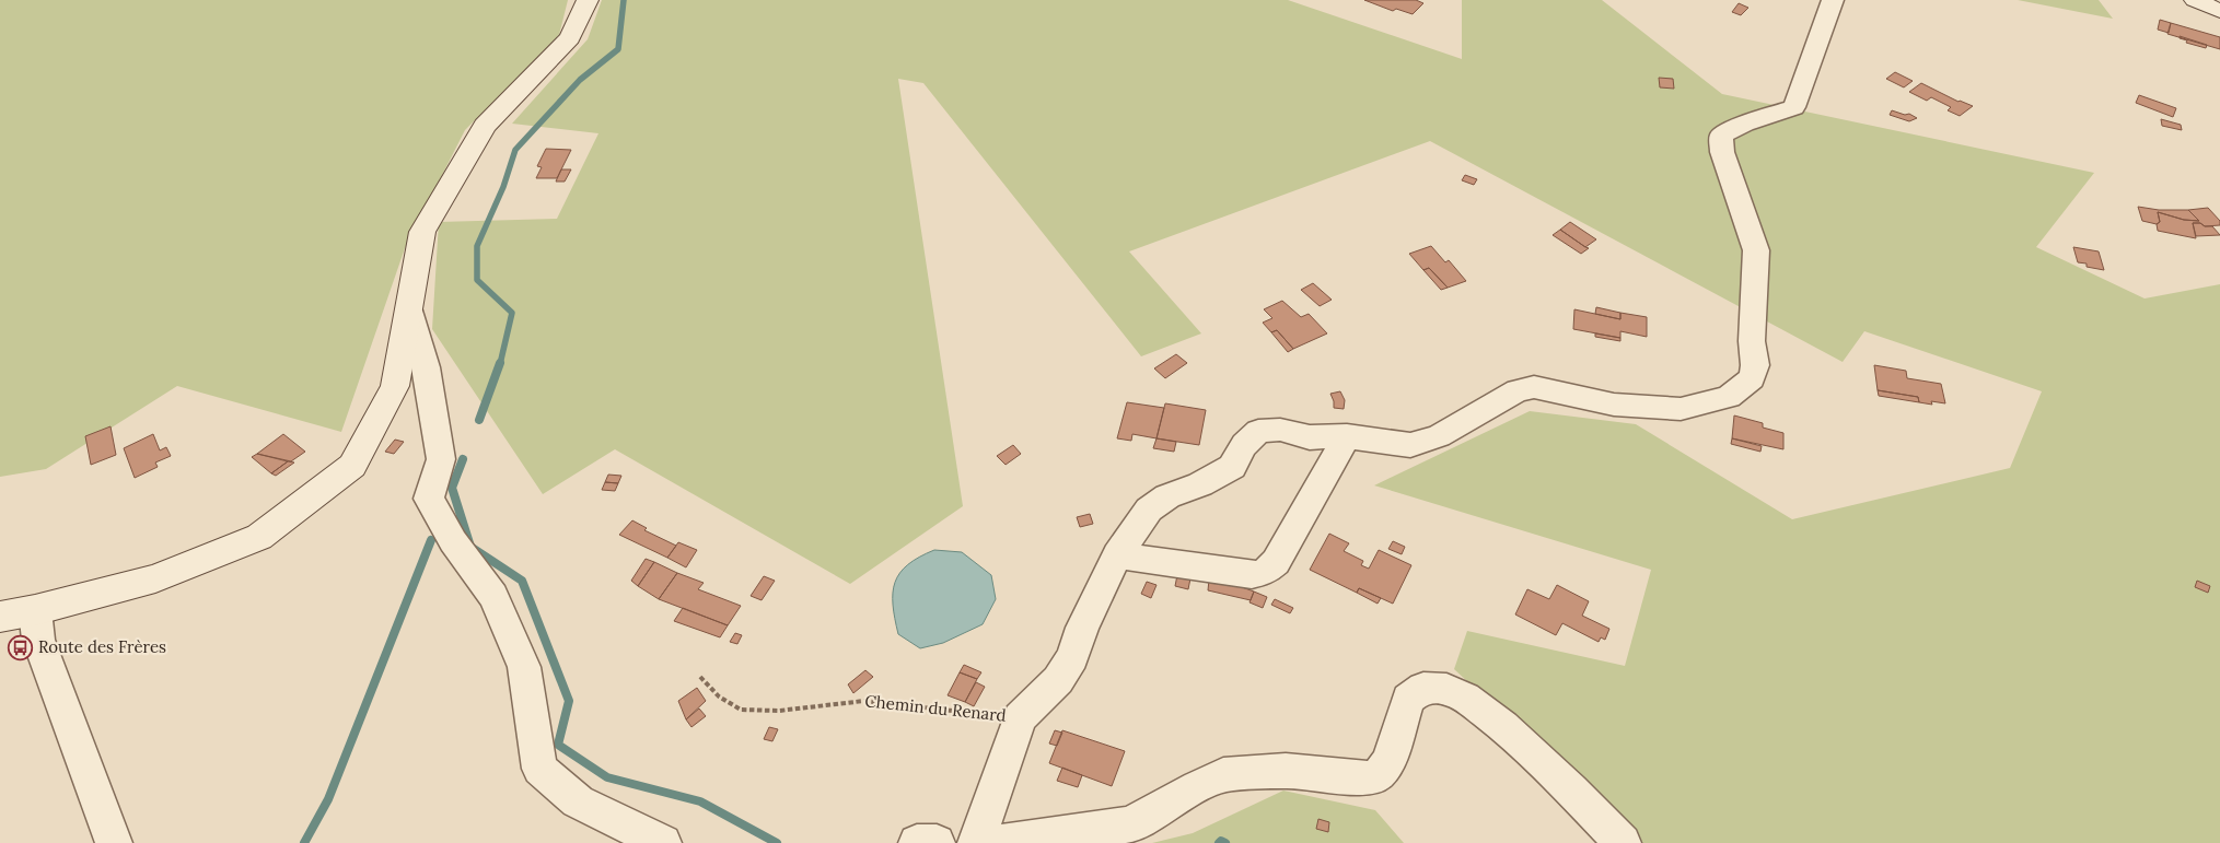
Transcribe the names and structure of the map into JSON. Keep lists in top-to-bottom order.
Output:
{
  "streets": {
    "street": ["Chemin du Renard"]
  },
  "places": {
    "bus stop": ["Route des Frères"]
  }
}
